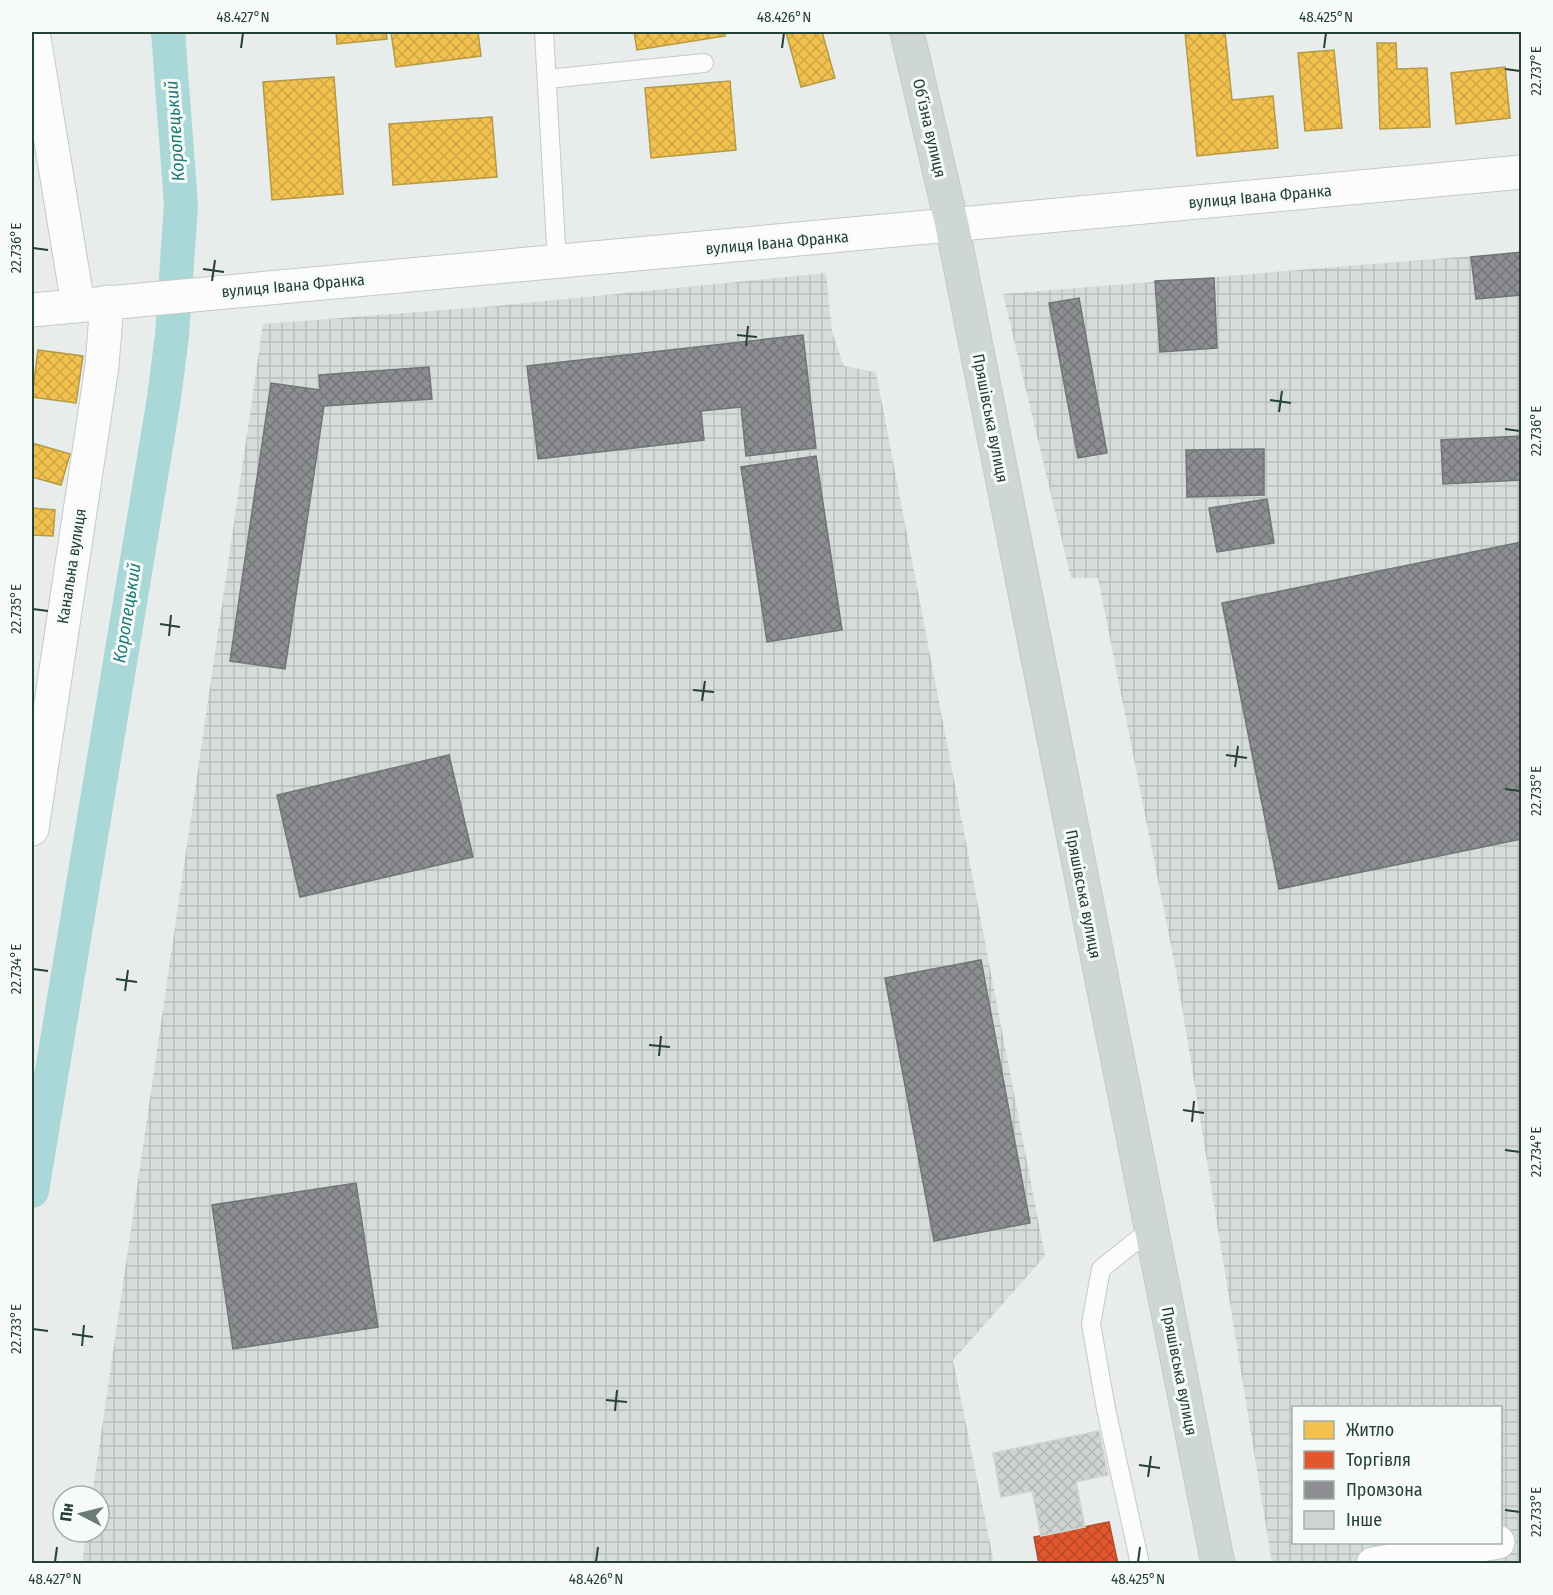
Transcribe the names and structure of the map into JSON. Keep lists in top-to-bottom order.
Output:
{
  "streets": {
    "main road": ["Обʼїзна вулиця", "Пряшівська вулиця"],
    "street": ["вулиця Івана Франка", "Канальна вулиця"]
  },
  "crossings": [
    ["Обʼїзна вулиця", "вулиця Івана Франка"],
    ["Обʼїзна вулиця", "Пряшівська вулиця"],
    ["вулиця Івана Франка", "Пряшівська вулиця"],
    ["вулиця Івана Франка", "Канальна вулиця"]
  ],
  "water": ["Коропецький"],
  "legend": [
    "Житло",
    "Торгівля",
    "Промзона",
    "Інше"
  ],
  "north": "left",
  "coordinates": [
    "48.427°N",
    "48.426°N",
    "48.425°N",
    "22.737°E",
    "22.736°E",
    "22.735°E",
    "22.734°E",
    "22.733°E"
  ]
}
